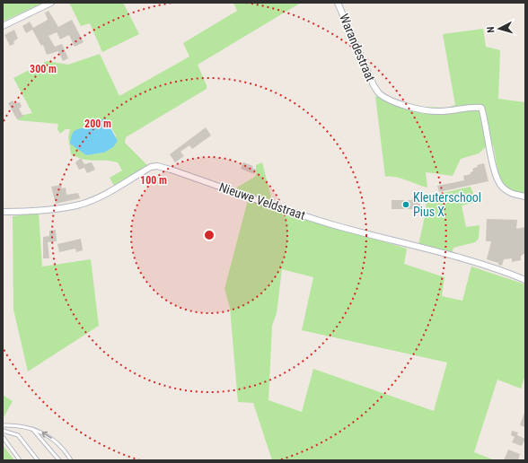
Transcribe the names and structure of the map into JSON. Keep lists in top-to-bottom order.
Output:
{
  "streets": {
    "street": ["Warandestraat", "Nieuwe Veldstraat"]
  },
  "places": ["Kleuterschool Pius X"],
  "north": "left",
  "rings": ["300 m", "200 m", "100 m"]
}
